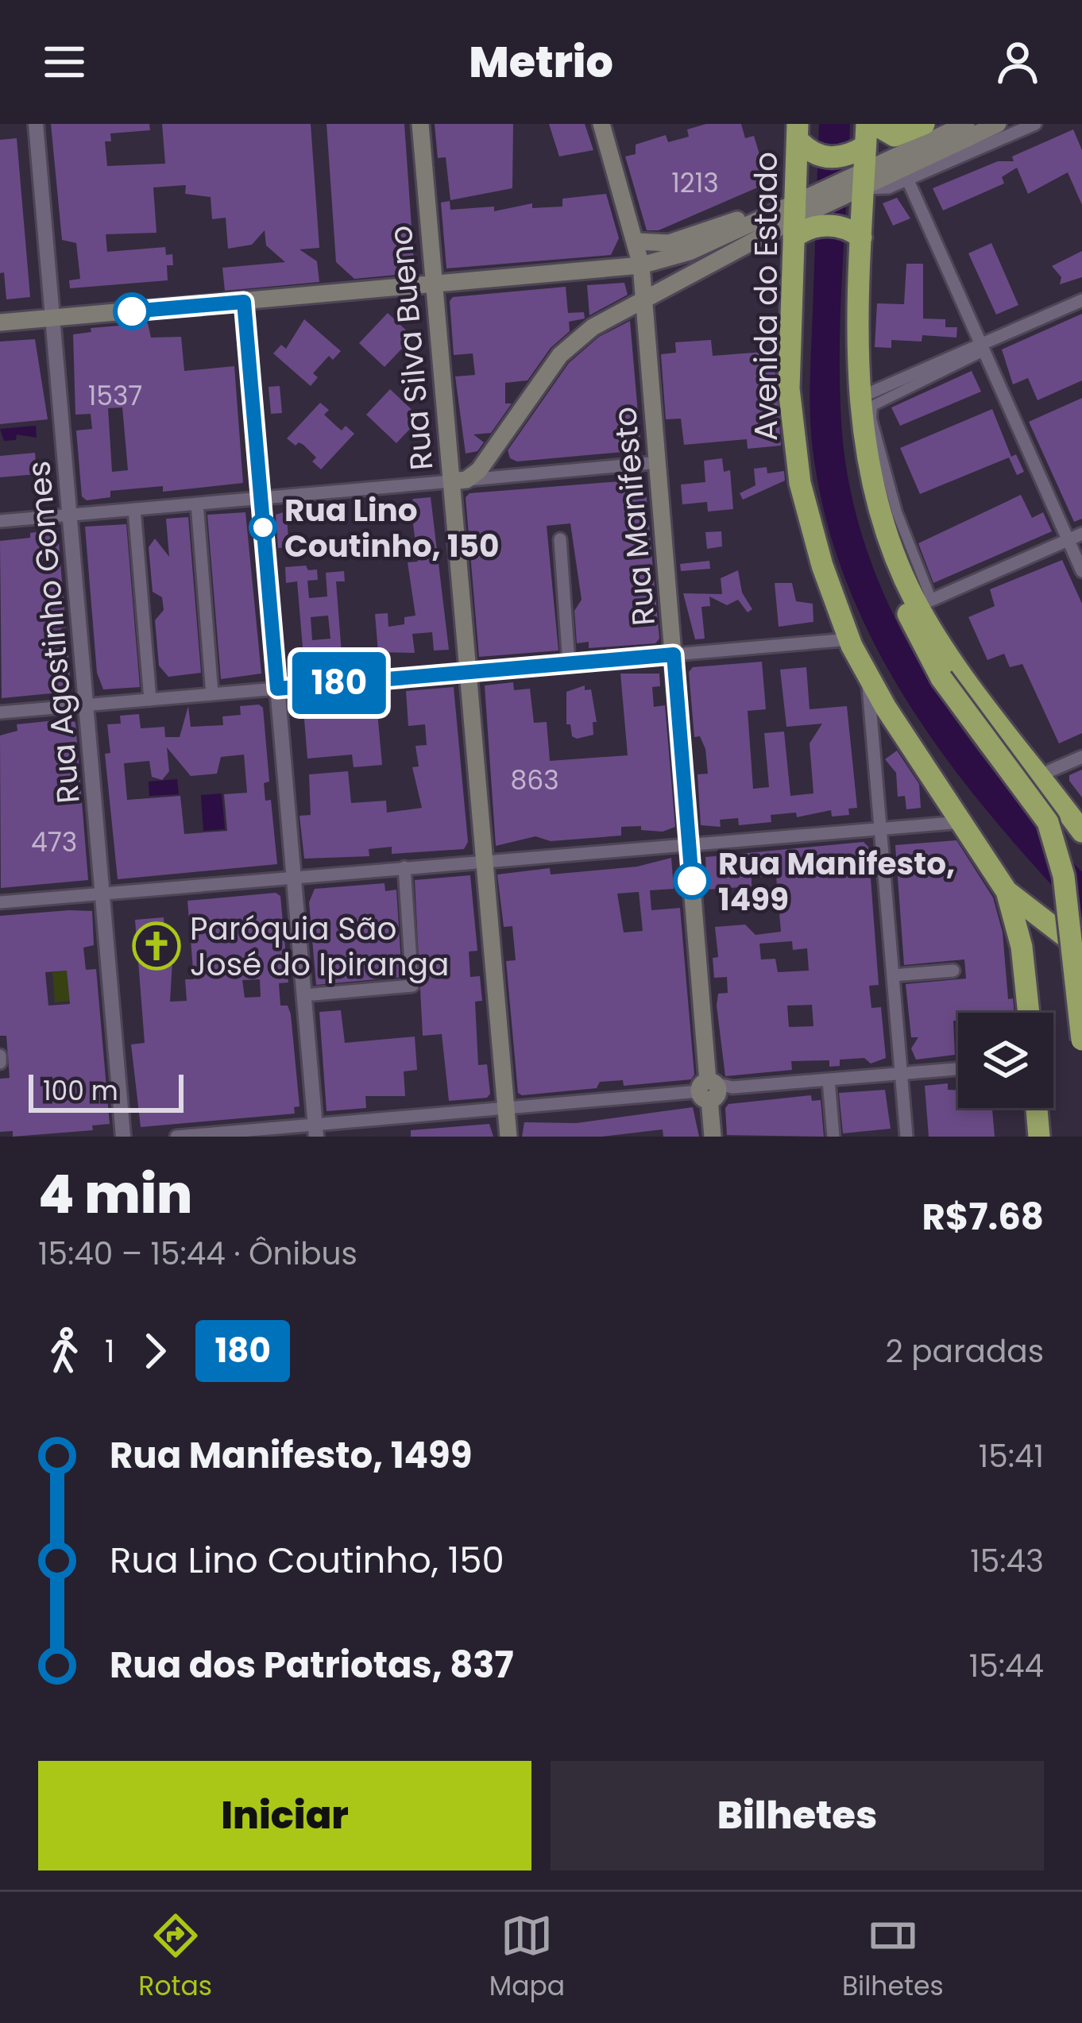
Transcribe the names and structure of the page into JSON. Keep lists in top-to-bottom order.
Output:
{
  "streets": {
    "highway": ["Avenida do Estado"],
    "main road": ["Rua Silva Bueno", "Rua Manifesto"],
    "street": ["Rua Agostinho Gomes"]
  },
  "places": {
    "other": ["Rua Lino Coutinho, 150", "Rua Manifesto, 1499"],
    "church": ["Paróquia São José do Ipiranga"]
  },
  "lines": ["bus line 180"],
  "house_numbers": [
    "1213",
    "1537",
    "863",
    "473"
  ],
  "scale_bar": "100 m",
  "page": {
    "header": "Metrio",
    "on_map": "180",
    "scale": "100 m",
    "heading": ["4 min", "15:40 – 15:44 · Ônibus", "R$7.68"],
    "legs": ["1", "180", "2 paradas"],
    "list": [
      {
        "name": "Rua Manifesto, 1499",
        "value": "15:41"
      },
      {
        "name": "Rua Lino Coutinho, 150",
        "value": "15:43"
      },
      {
        "name": "Rua dos Patriotas, 837",
        "value": "15:44"
      }
    ],
    "buttons": ["Iniciar", "Bilhetes"],
    "tabs": ["Rotas", "Mapa", "Bilhetes"]
  }
}
